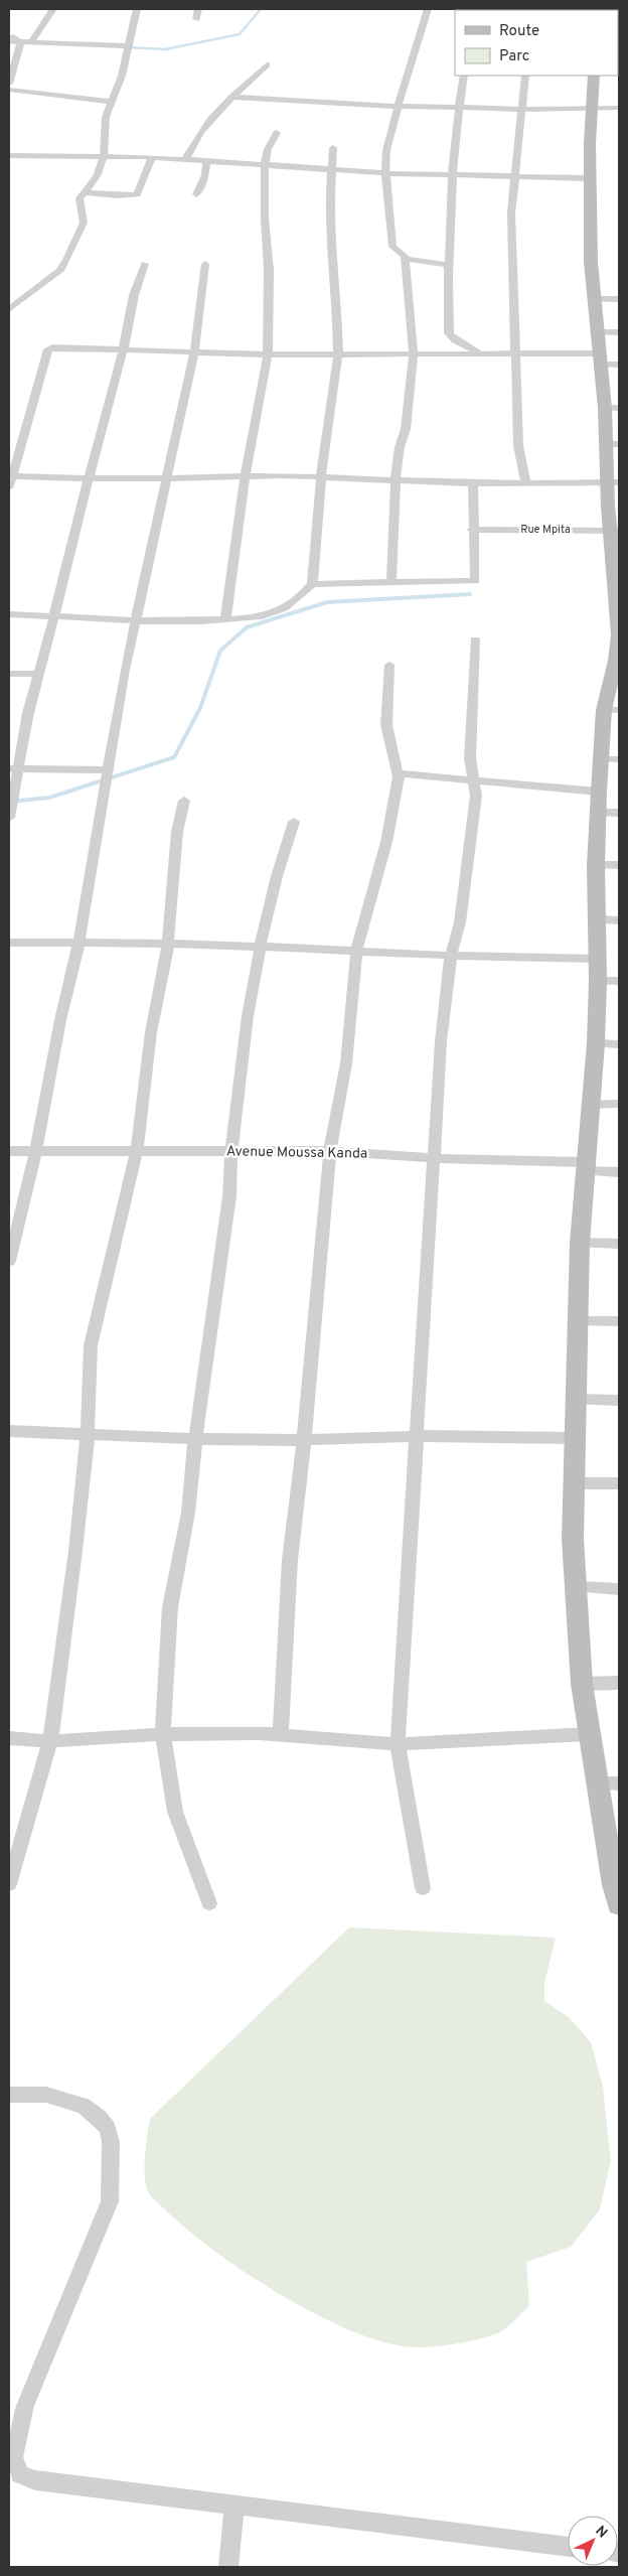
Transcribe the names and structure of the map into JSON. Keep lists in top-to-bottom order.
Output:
{
  "streets": {
    "street": ["Rue Mpita", "Avenue Moussa Kanda"]
  },
  "legend": ["Route", "Parc"],
  "north": "top right"
}
